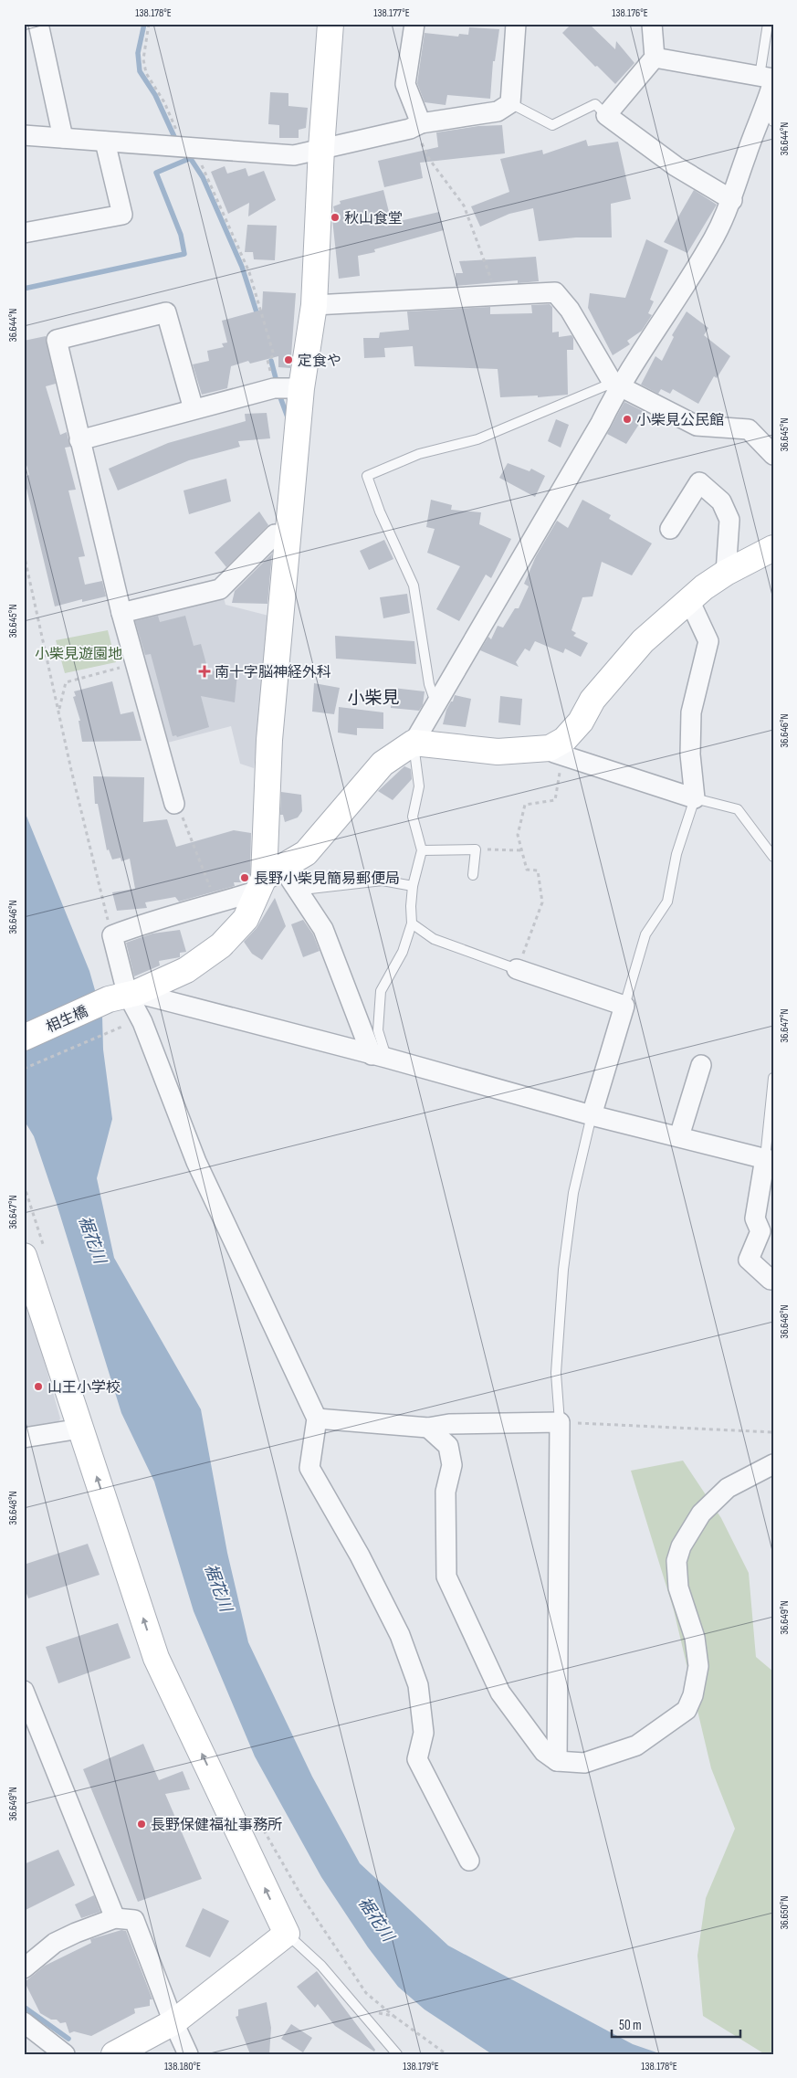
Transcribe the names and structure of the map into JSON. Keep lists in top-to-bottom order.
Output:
{
  "streets": {
    "street": ["相生橋"]
  },
  "districts": ["小柴見"],
  "water": ["裾花川"],
  "parks": ["小柴見遊園地"],
  "places": {
    "other": [
      "秋山食堂",
      "定食や",
      "小柴見公民館",
      "長野小柴見簡易郵便局",
      "山王小学校",
      "長野保健福祉事務所"
    ],
    "health": ["南十字脳神経外科"]
  },
  "scale_bar": "50 m",
  "coordinates": [
    "138.178°E",
    "138.177°E",
    "138.176°E",
    "36.644°N",
    "36.645°N",
    "36.646°N",
    "36.647°N",
    "36.648°N",
    "36.649°N",
    "36.650°N",
    "138.180°E",
    "138.179°E"
  ]
}
